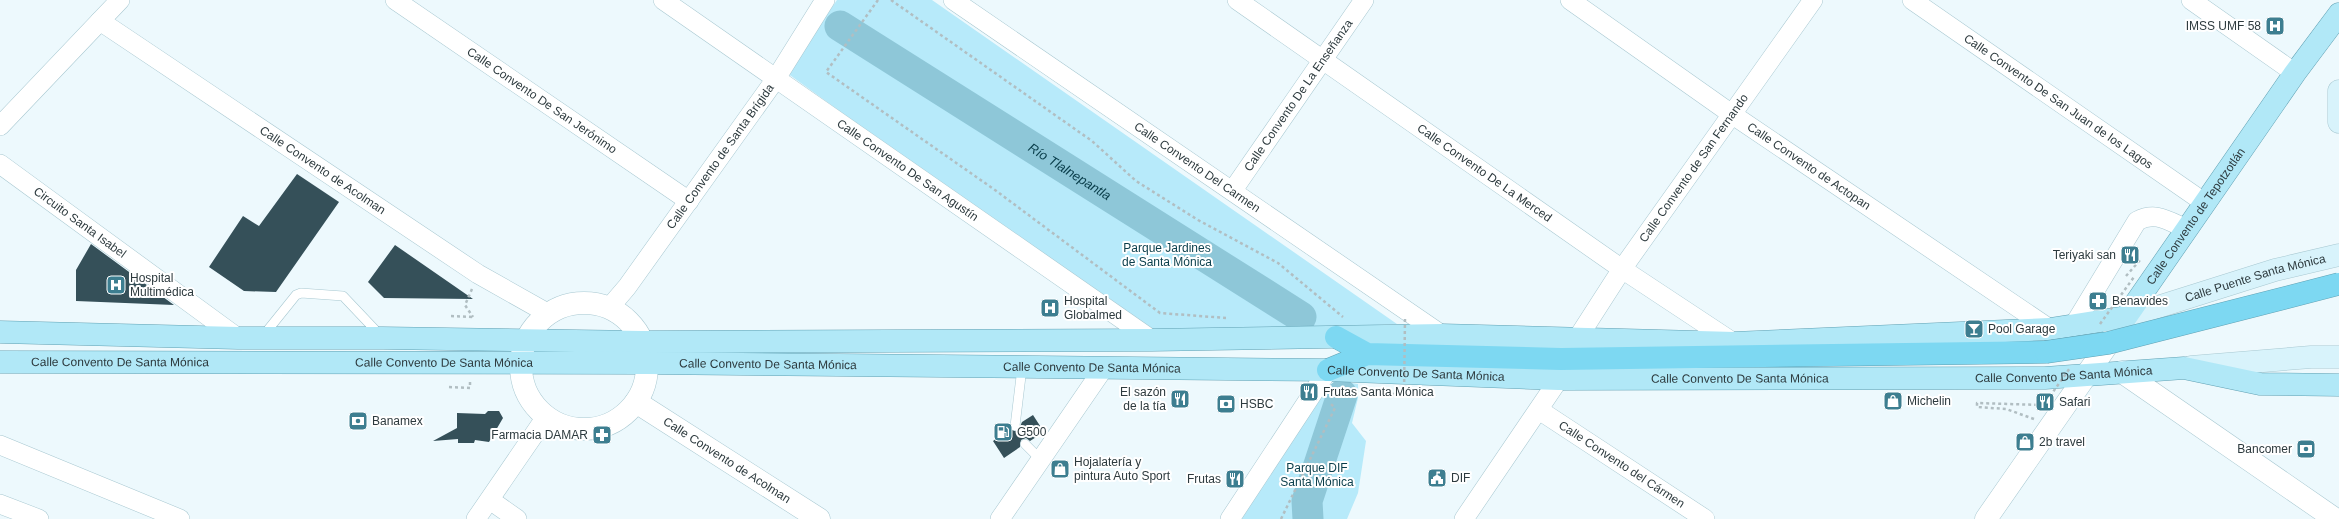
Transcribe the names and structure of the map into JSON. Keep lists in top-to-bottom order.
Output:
{
  "streets": {
    "main road": ["Calle Convento de Tepotzotlán", "Calle Puente Santa Mónica", "Calle Convento De Santa Mónica"],
    "street": [
      "Calle Convento De La Enseñanza",
      "Calle Convento De San Jerónimo",
      "Calle Convento De San Juan de los Lagos",
      "Calle Convento de Santa Brígida",
      "Calle Convento de Actopan",
      "Calle Convento Del Carmen",
      "Calle Convento de San Fernando",
      "Calle Convento de Acolman",
      "Calle Convento De San Agustín",
      "Calle Convento De La Merced",
      "Circuito Santa Isabel",
      "Calle Convento del Cármen"
    ]
  },
  "crossings": [
    ["Calle Convento De La Enseñanza", "Calle Convento Del Carmen"],
    ["Calle Convento De La Enseñanza", "Calle Convento De La Merced"],
    ["Calle Convento De San Jerónimo", "Calle Convento de Santa Brígida"],
    ["Calle Convento De San Juan de los Lagos", "Calle Convento de Tepotzotlán"],
    ["Calle Convento de Santa Brígida", "Calle Convento De San Agustín"],
    ["Calle Convento de Actopan", "Calle Convento de San Fernando"],
    ["Calle Convento de Actopan", "Calle Convento De Santa Mónica"],
    ["Calle Convento Del Carmen", "Calle Convento De Santa Mónica"],
    ["Calle Convento de San Fernando", "Calle Convento De La Merced"],
    ["Calle Convento de San Fernando", "Calle Convento De Santa Mónica"],
    ["Calle Convento De San Agustín", "Calle Convento De Santa Mónica"],
    ["Calle Convento De La Merced", "Calle Convento De Santa Mónica"],
    ["Calle Convento de Tepotzotlán", "Calle Puente Santa Mónica"],
    ["Calle Convento de Tepotzotlán", "Calle Convento De Santa Mónica"],
    ["Circuito Santa Isabel", "Calle Convento De Santa Mónica"],
    ["Calle Puente Santa Mónica", "Calle Convento De Santa Mónica"]
  ],
  "water": ["Río Tlalnepantla"],
  "parks": ["Parque Jardines de Santa Mónica", "Parque DIF Santa Mónica"],
  "places": {
    "hospital": ["IMSS UMF 58", "Hospital Multimédica", "Hospital Globalmed"],
    "restaurant": [
      "Teriyaki san",
      "Frutas Santa Mónica",
      "El sazón de la tía",
      "Safari",
      "Frutas"
    ],
    "pharmacy": ["Benavides", "Farmacia DAMAR"],
    "bar": ["Pool Garage"],
    "shop": ["Michelin", "2b travel", "Hojalatería y pintura Auto Sport"],
    "bank": ["HSBC", "Banamex", "Bancomer"],
    "fuel station": ["G500"],
    "public building": ["DIF"]
  }
}
